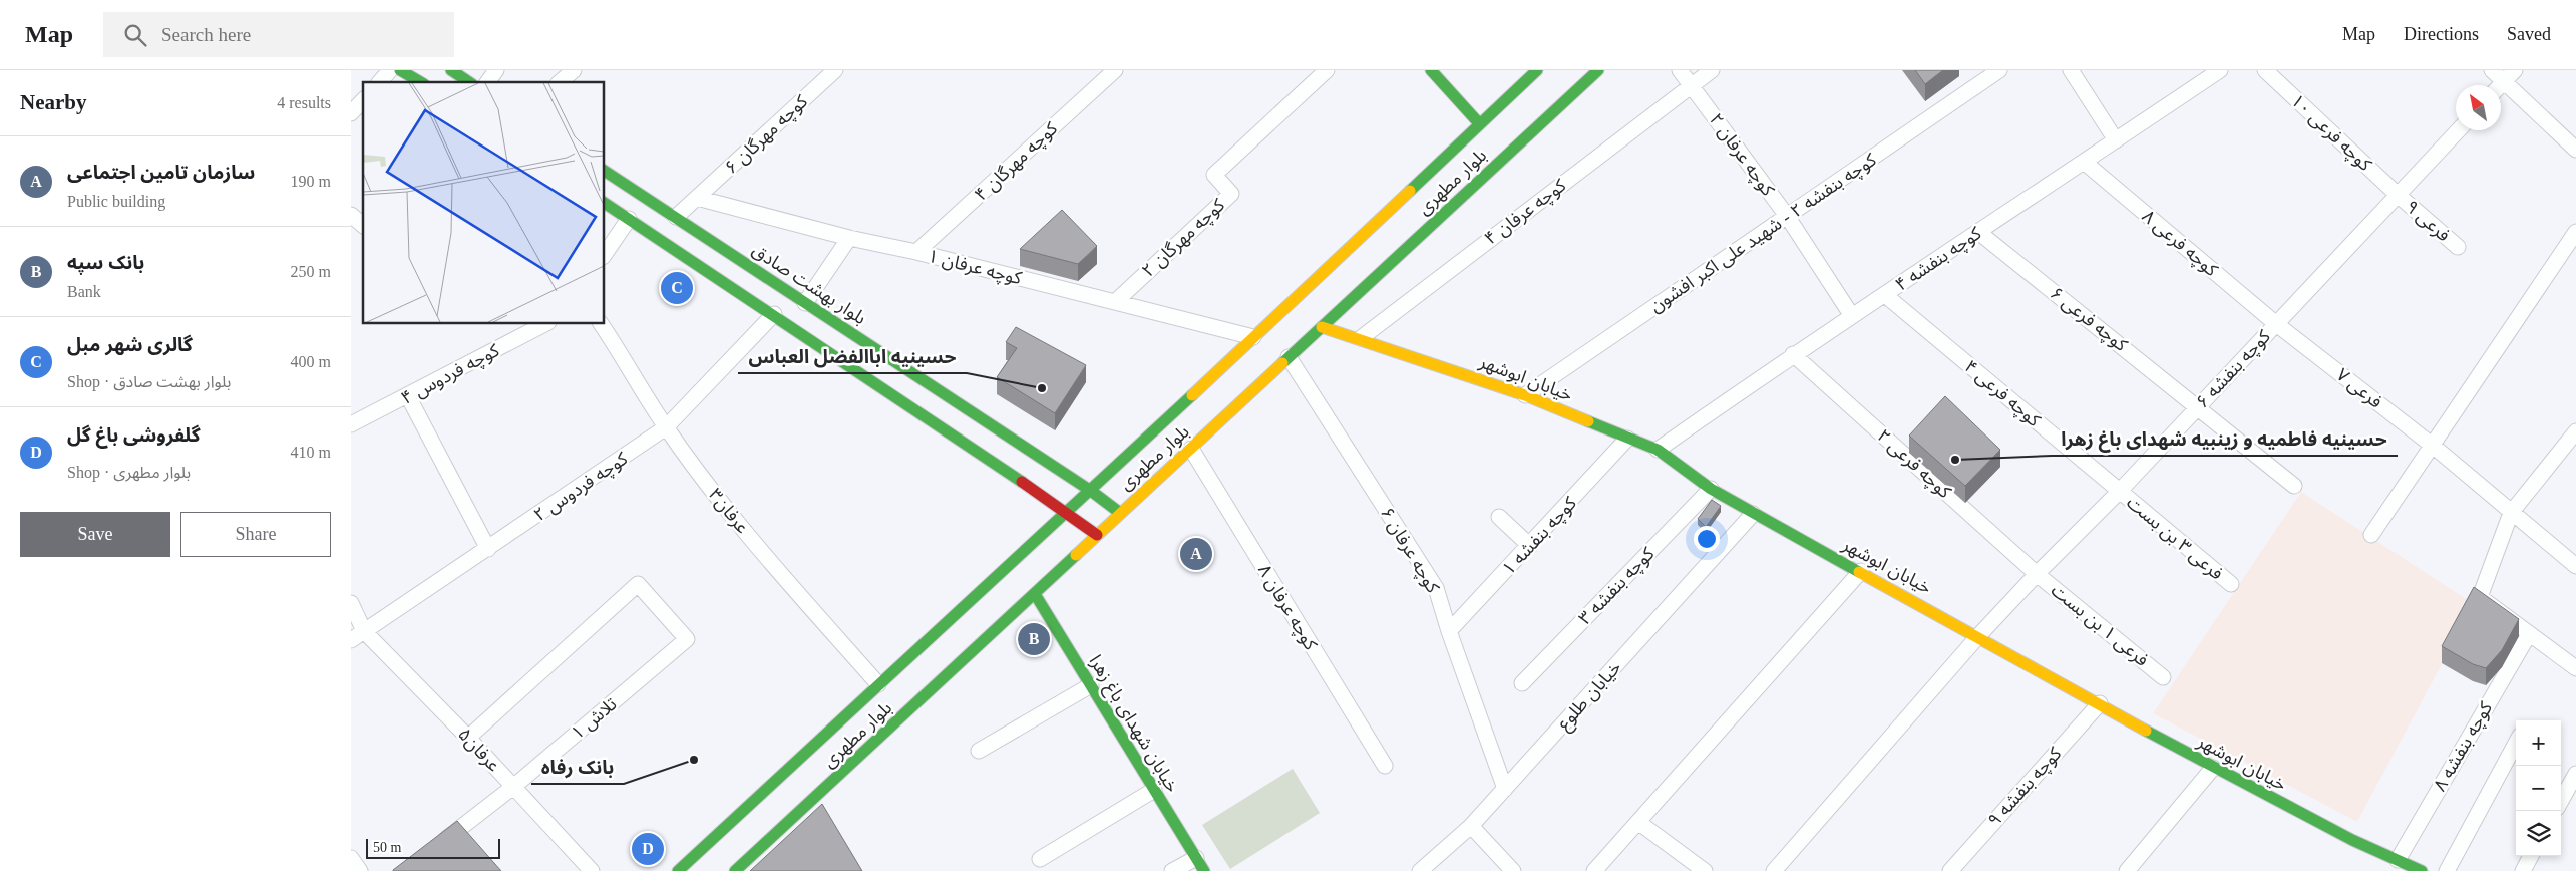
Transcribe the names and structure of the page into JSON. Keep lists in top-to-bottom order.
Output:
{
  "streets": {
    "street": [
      "کوچه فرعی ۱۰",
      "کوچه مهرگان ۶",
      "کوچه عرفان ۲",
      "کوچه مهرگان ۴",
      "بلوار مطهری",
      "کوچه عرفان ۴",
      "فرعی ۹",
      "کوچه بنفشه ۲ - شهید علی اکبر افشون",
      "کوچه مهرگان ۲",
      "کوچه فرعی ۸",
      "کوچه بنفشه ۴",
      "کوچه عرفان ۱",
      "بلوار بهشت صادق",
      "کوچه فرعی ۶",
      "کوچه بنفشه ۶",
      "کوچه فردوس ۴",
      "خیابان ابوشهر",
      "فرعی ۷",
      "کوچه فرعی ۴",
      "کوچه فرعی ۲",
      "کوچه فردوس ۲",
      "عرفان۳",
      "کوچه بنفشه ۱",
      "فرعی ۳ بن بست",
      "کوچه عرفان ۶",
      "کوچه بنفشه ۳",
      "کوچه عرفان ۸",
      "فرعی ۱ بن بست",
      "خیابان طلوع",
      "تلاش ۱",
      "خیابان شهدای باغ‌ زهرا",
      "کوچه بنفشه ۸",
      "عرفان۵",
      "کوچه بنفشه ۹"
    ]
  },
  "crossings": [
    ["کوچه فرعی ۱۰", "فرعی ۹"],
    ["کوچه فرعی ۱۰", "کوچه بنفشه ۶"],
    ["کوچه مهرگان ۶", "کوچه عرفان ۱"],
    ["کوچه مهرگان ۶", "بلوار بهشت صادق"],
    ["کوچه عرفان ۲", "کوچه عرفان ۴"],
    ["کوچه عرفان ۲", "کوچه بنفشه ۲ - شهید علی اکبر افشون"],
    ["کوچه عرفان ۲", "کوچه بنفشه ۴"],
    ["کوچه مهرگان ۴", "کوچه عرفان ۱"],
    ["بلوار مطهری", "کوچه عرفان ۱"],
    ["بلوار مطهری", "بلوار بهشت صادق"],
    ["بلوار مطهری", "خیابان ابوشهر"],
    ["بلوار مطهری", "عرفان۳"],
    ["بلوار مطهری", "کوچه عرفان ۶"],
    ["بلوار مطهری", "کوچه عرفان ۸"],
    ["بلوار مطهری", "خیابان شهدای باغ‌ زهرا"],
    ["کوچه عرفان ۴", "خیابان ابوشهر"],
    ["فرعی ۹", "کوچه بنفشه ۶"],
    ["کوچه بنفشه ۲ - شهید علی اکبر افشون", "خیابان ابوشهر"],
    ["کوچه مهرگان ۲", "کوچه عرفان ۱"],
    ["کوچه فرعی ۸", "کوچه بنفشه ۴"],
    ["کوچه فرعی ۸", "کوچه بنفشه ۶"],
    ["کوچه فرعی ۸", "فرعی ۷"],
    ["کوچه بنفشه ۴", "کوچه فرعی ۶"],
    ["کوچه بنفشه ۴", "خیابان ابوشهر"],
    ["کوچه بنفشه ۴", "کوچه فرعی ۴"],
    ["کوچه بنفشه ۴", "کوچه فرعی ۲"],
    ["بلوار بهشت صادق", "کوچه فردوس ۲"],
    ["کوچه فرعی ۶", "کوچه بنفشه ۶"],
    ["کوچه بنفشه ۶", "خیابان ابوشهر"],
    ["کوچه بنفشه ۶", "فرعی ۷"],
    ["کوچه بنفشه ۶", "کوچه فرعی ۴"],
    ["کوچه بنفشه ۶", "کوچه فرعی ۲"],
    ["کوچه بنفشه ۶", "فرعی ۳ بن بست"],
    ["کوچه بنفشه ۶", "فرعی ۱ بن بست"],
    ["خیابان ابوشهر", "کوچه بنفشه ۱"],
    ["خیابان ابوشهر", "کوچه بنفشه ۳"],
    ["خیابان ابوشهر", "خیابان طلوع"],
    ["خیابان ابوشهر", "کوچه بنفشه ۸"],
    ["خیابان ابوشهر", "کوچه بنفشه ۹"],
    ["کوچه فرعی ۴", "فرعی ۳ بن بست"],
    ["کوچه فرعی ۲", "فرعی ۱ بن بست"],
    ["کوچه فردوس ۲", "عرفان۳"],
    ["کوچه فردوس ۲", "عرفان۵"],
    ["کوچه بنفشه ۱", "کوچه عرفان ۶"],
    ["کوچه عرفان ۶", "خیابان طلوع"],
    ["تلاش ۱", "عرفان۵"]
  ],
  "places": ["حسینیه اباالفضل العباس", "حسینیه فاطمیه و زینبیه شهدای باغ زهرا", "بانک رفاه"],
  "scale_bar": "50 m",
  "north": "top left",
  "page": {
    "header": "Map",
    "search": "Search here",
    "nav": ["Map", "Directions", "Saved"],
    "heading": ["Nearby", "4 results"],
    "list": [
      {
        "mark": "A",
        "name": "سازمان تامین اجتماعی",
        "note": "Public building",
        "value": "190 m"
      },
      {
        "mark": "B",
        "name": "بانک سپه",
        "note": "Bank",
        "value": "250 m"
      },
      {
        "mark": "C",
        "name": "گالری شهر مبل",
        "note": "Shop · بلوار بهشت صادق",
        "value": "400 m"
      },
      {
        "mark": "D",
        "name": "گلفروشی باغ گل",
        "note": "Shop · بلوار مطهری",
        "value": "410 m"
      }
    ],
    "pins": [
      "C",
      "A",
      "B",
      "D"
    ],
    "buttons": ["Save", "Share"],
    "map_buttons": ["+", "−"],
    "scale": "50 m"
  }
}
